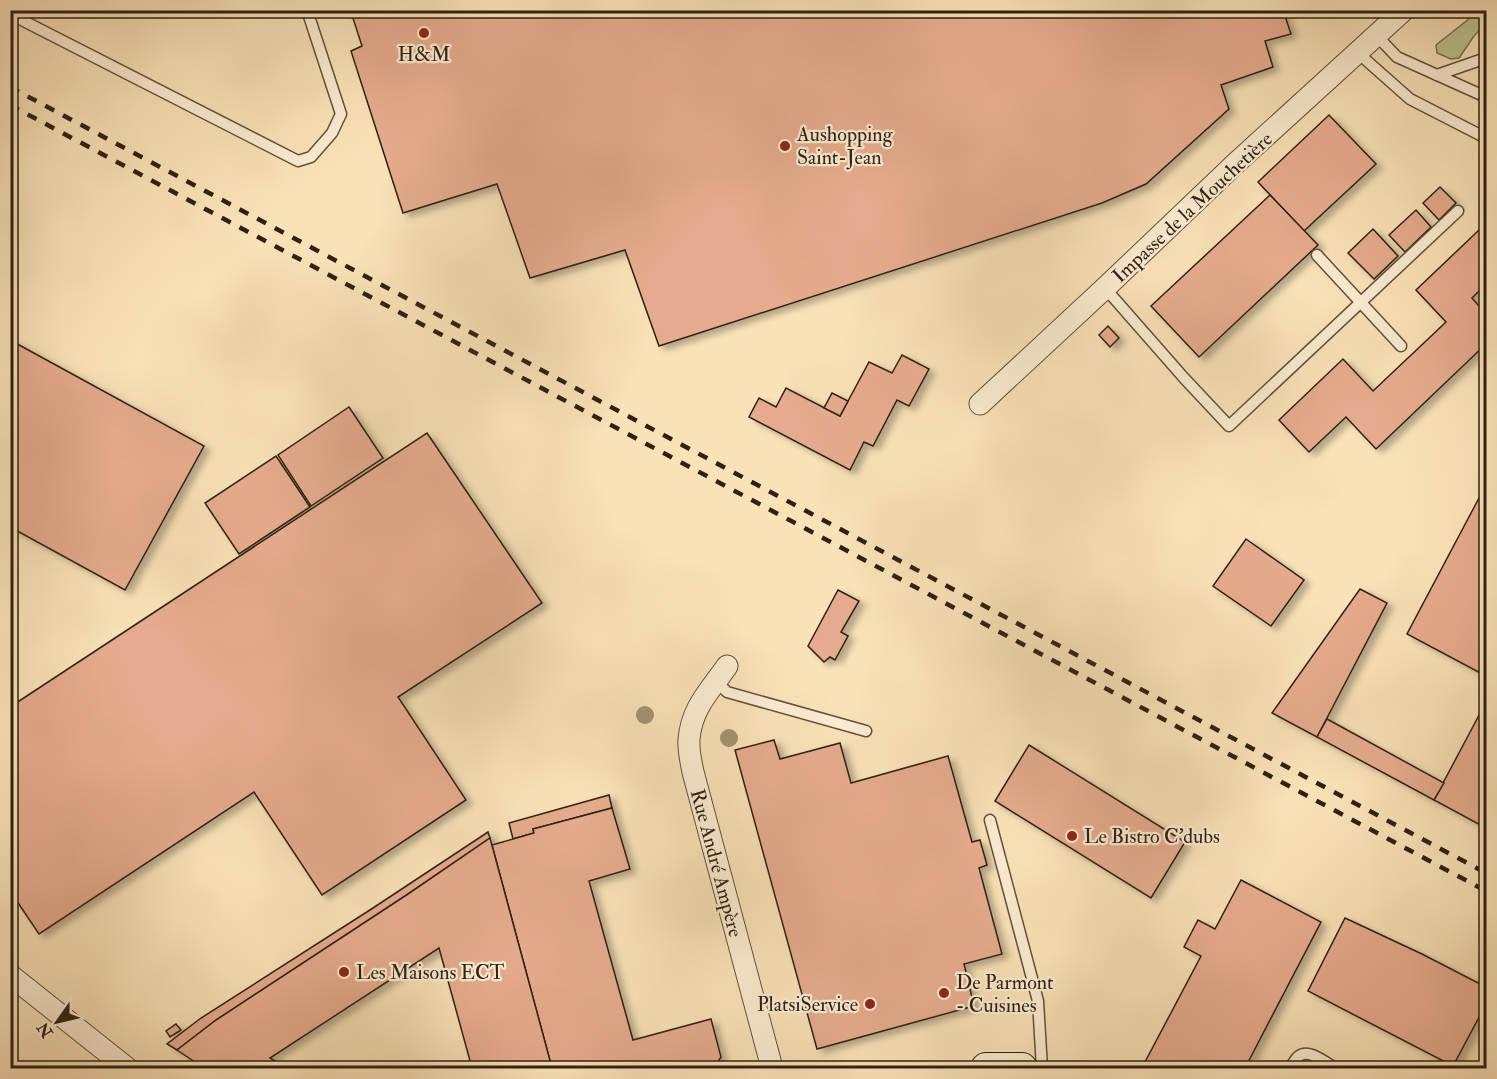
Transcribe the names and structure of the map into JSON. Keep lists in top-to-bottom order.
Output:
{
  "streets": {
    "street": ["Impasse de la Mouchetière", "Rue André Ampère"]
  },
  "places": [
    "H&M",
    "Aushopping Saint-Jean",
    "Le Bistro C'dubs",
    "Les Maisons ECT",
    "De Parmont - Cuisines",
    "PlatsiService"
  ],
  "north": "bottom left"
}
